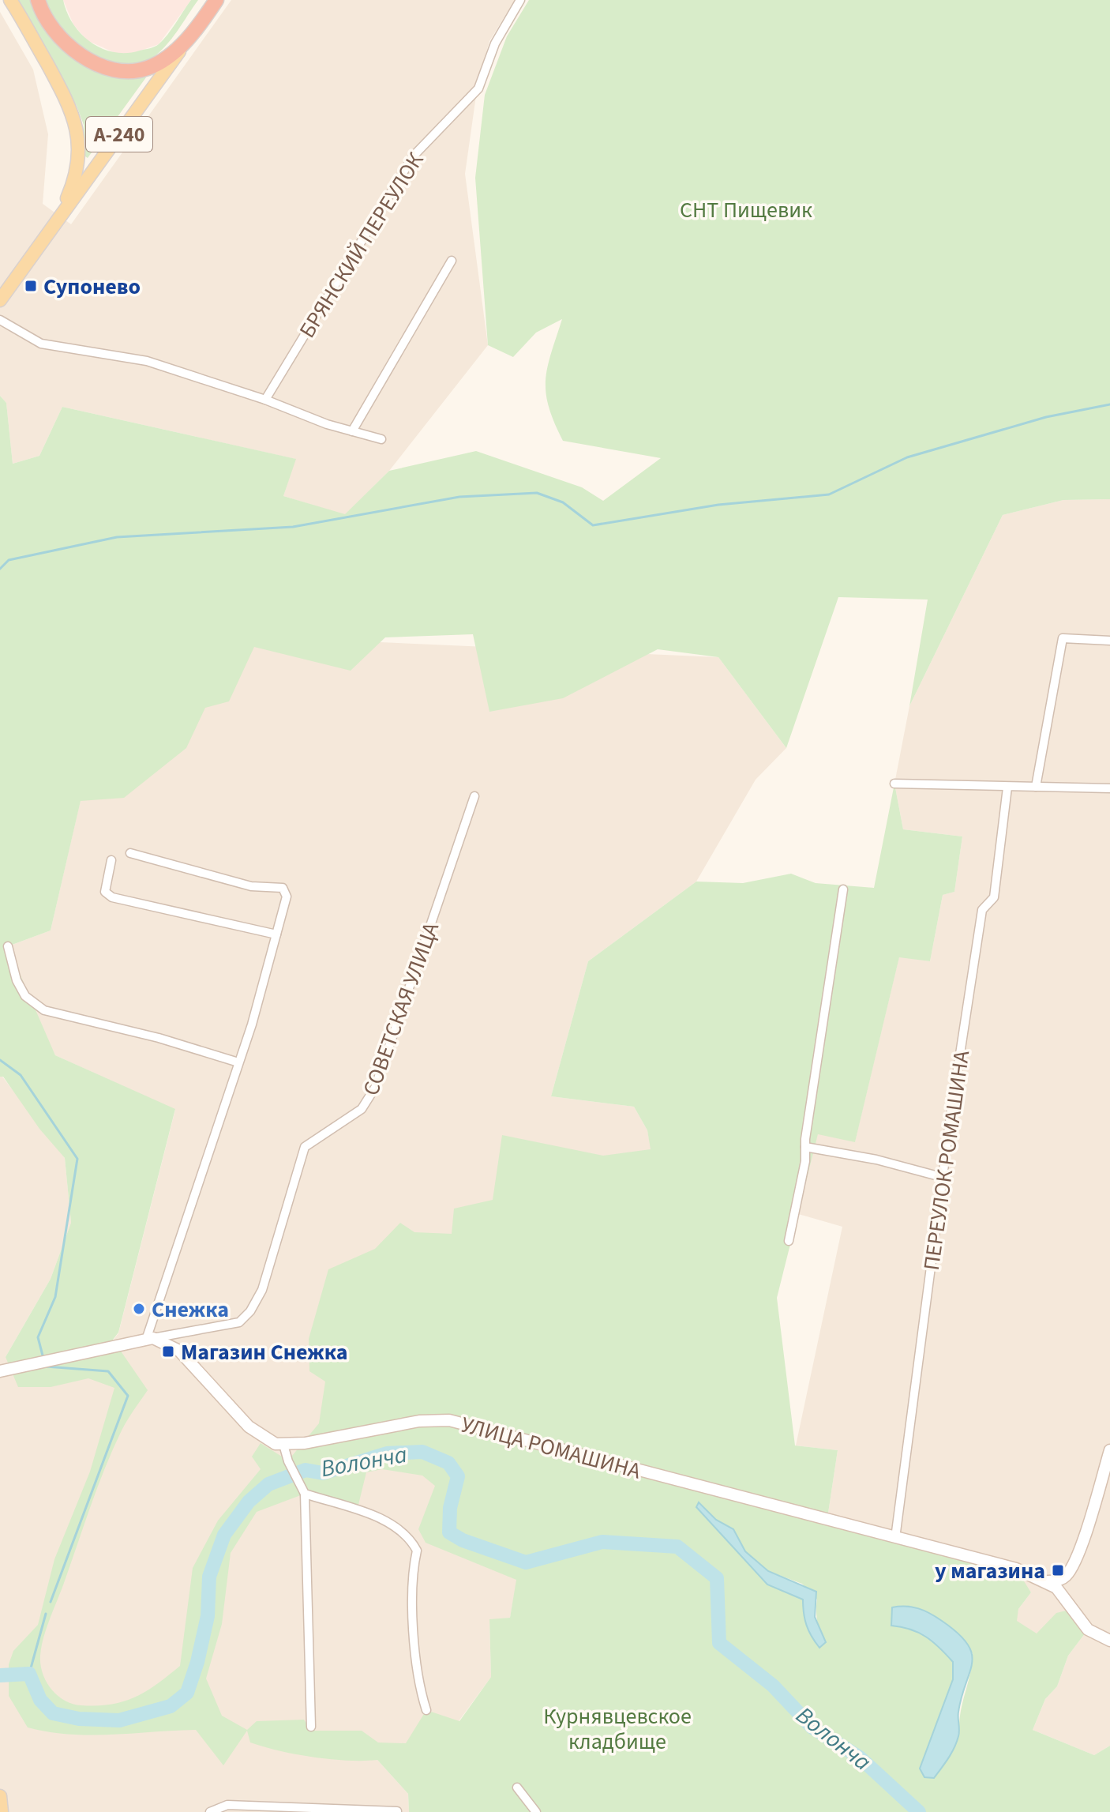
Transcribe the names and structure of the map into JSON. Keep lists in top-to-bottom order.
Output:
{
  "streets": {
    "highway": ["А-240"],
    "street": [
      "БРЯНСКИЙ ПЕРЕУЛОК",
      "СОВЕТСКАЯ УЛИЦА",
      "ПЕРЕУЛОК РОМАШИНА",
      "УЛИЦА РОМАШИНА"
    ]
  },
  "crossings": [
    ["ПЕРЕУЛОК РОМАШИНА", "УЛИЦА РОМАШИНА"]
  ],
  "water": ["Волонча"],
  "parks": ["СНТ Пищевик", "Курнявцевское кладбище"],
  "places": {
    "transit": ["Супонево", "Магазин Снежка", "у магазина"],
    "other": ["Снежка"]
  }
}
